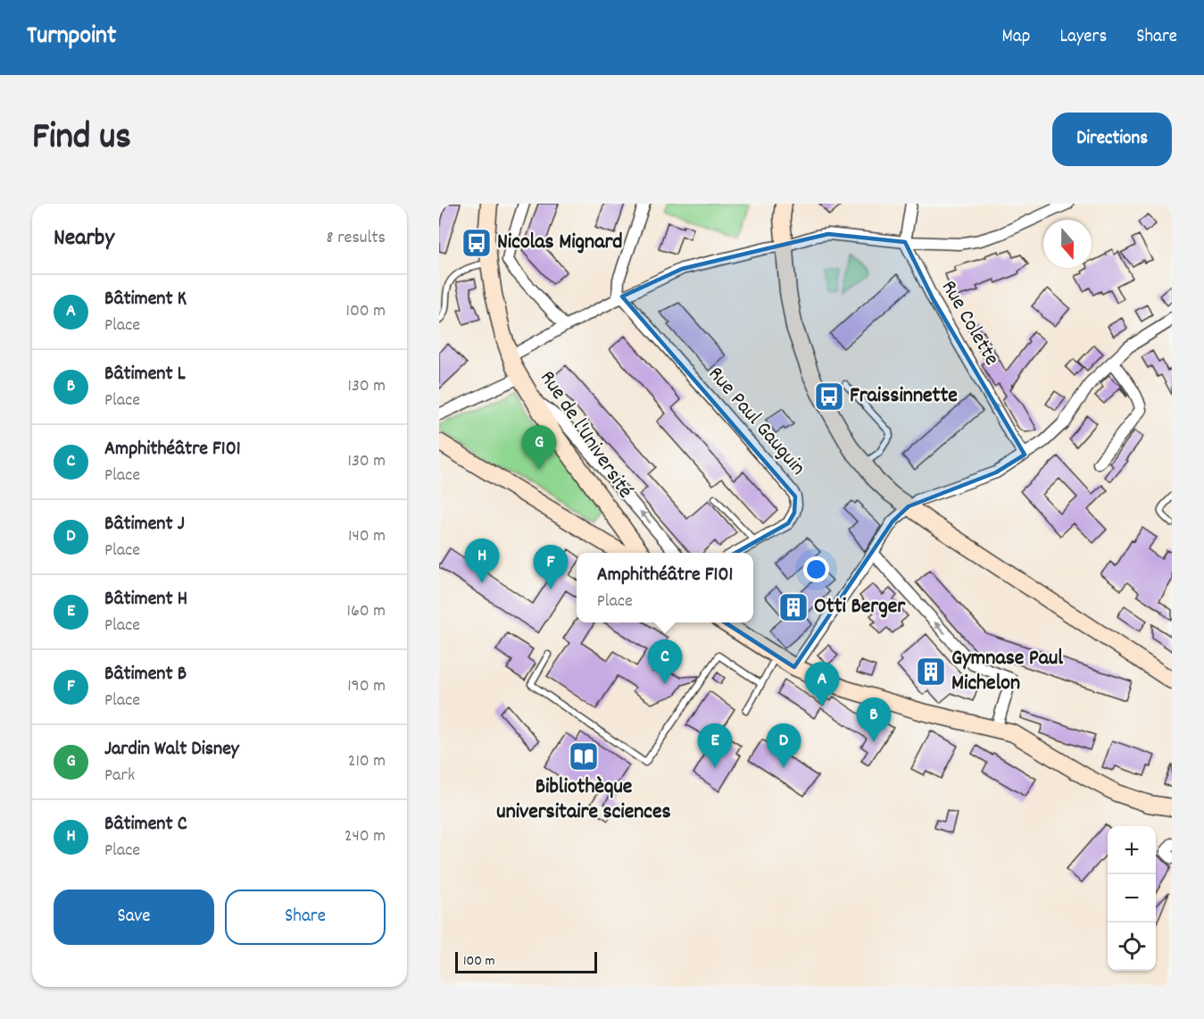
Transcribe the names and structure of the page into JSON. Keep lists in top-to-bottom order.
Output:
{
  "streets": {
    "street": ["Rue Colette", "Rue Paul Gauguin", "Rue de l'Université"]
  },
  "one_way": ["Rue Colette"],
  "places": {
    "bus stop": ["Nicolas Mignard", "Fraissinnette"],
    "building": ["Otti Berger", "Gymnase Paul Michelon"],
    "library": ["Bibliothèque universitaire sciences"]
  },
  "scale_bar": "100 m",
  "north": "bottom",
  "page": {
    "header": "Turnpoint",
    "nav": ["Map", "Layers", "Share"],
    "title": "Find us",
    "buttons": [
      "Directions",
      ["Save", "Share"]
    ],
    "heading": ["Nearby", "8 results"],
    "list": [
      {
        "mark": "A",
        "name": "Bâtiment K",
        "note": "Place",
        "value": "100 m"
      },
      {
        "mark": "B",
        "name": "Bâtiment L",
        "note": "Place",
        "value": "130 m"
      },
      {
        "mark": "C",
        "name": "Amphithéâtre F101",
        "note": "Place",
        "value": "130 m"
      },
      {
        "mark": "D",
        "name": "Bâtiment J",
        "note": "Place",
        "value": "140 m"
      },
      {
        "mark": "E",
        "name": "Bâtiment H",
        "note": "Place",
        "value": "160 m"
      },
      {
        "mark": "F",
        "name": "Bâtiment B",
        "note": "Place",
        "value": "190 m"
      },
      {
        "mark": "G",
        "name": "Jardin Walt Disney",
        "note": "Park",
        "value": "210 m"
      },
      {
        "mark": "H",
        "name": "Bâtiment C",
        "note": "Place",
        "value": "240 m"
      }
    ],
    "pins": [
      "G",
      "H",
      "F",
      "C",
      "A",
      "B",
      "D",
      "E"
    ],
    "popup": ["Amphithéâtre F101", "Place"],
    "map_buttons": ["+", "−"],
    "scale": "100 m"
  }
}
